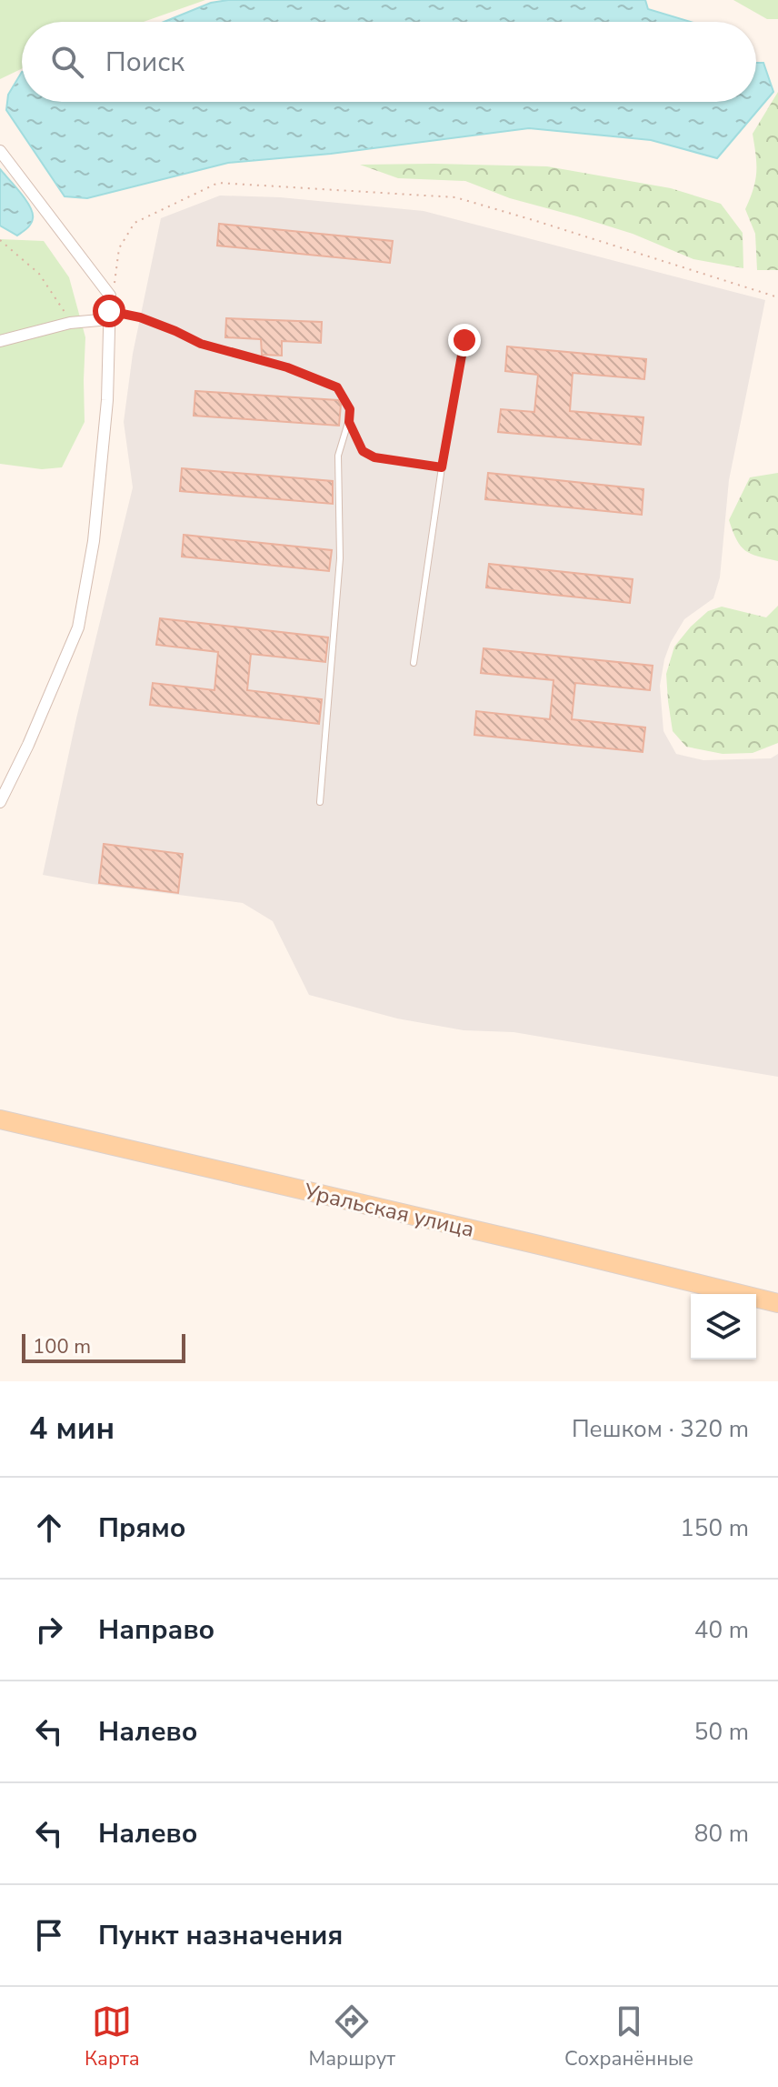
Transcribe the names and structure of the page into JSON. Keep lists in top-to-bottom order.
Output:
{
  "streets": {
    "main road": ["Уральская улица"]
  },
  "scale_bar": "100 m",
  "page": {
    "search": "Поиск",
    "scale": "100 m",
    "heading": ["4 мин", "Пешком · 320 m"],
    "list": [
      ["Прямо", "150 m"],
      ["Направо", "40 m"],
      ["Налево", "50 m"],
      ["Налево", "80 m"],
      "Пункт назначения"
    ],
    "nav": ["Карта", "Маршрут", "Сохранённые"]
  }
}
